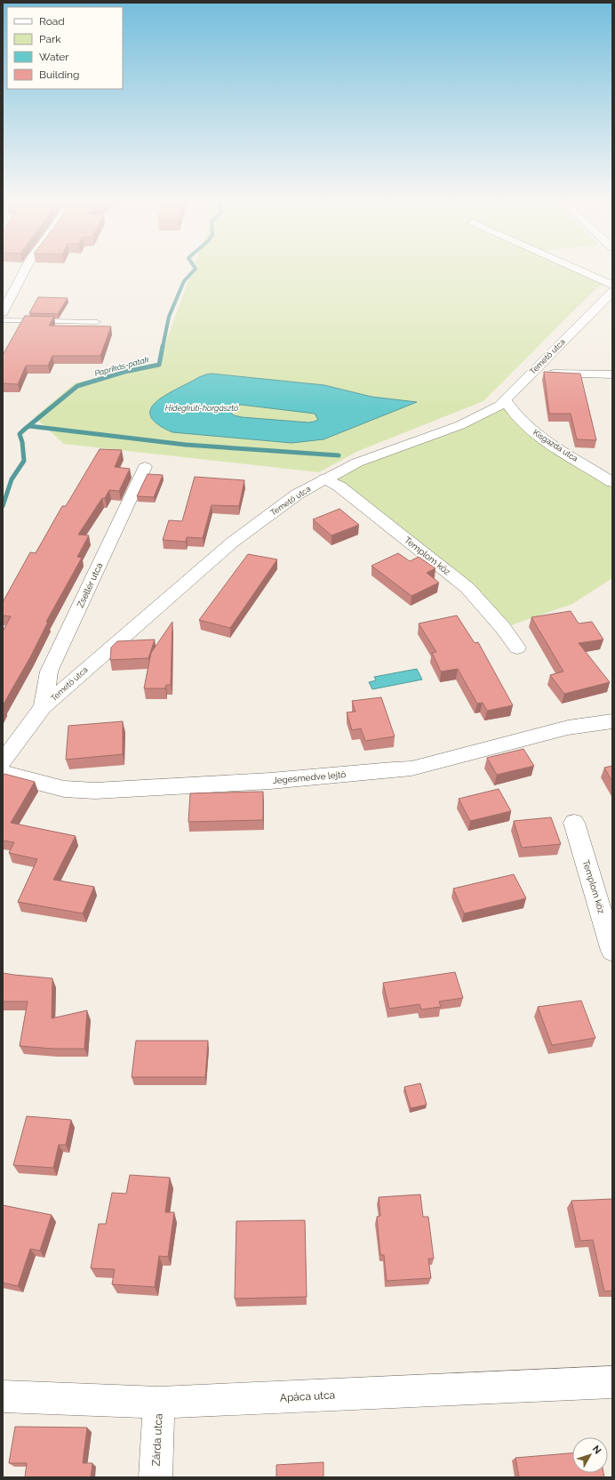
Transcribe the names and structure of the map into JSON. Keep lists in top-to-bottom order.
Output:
{
  "streets": {
    "street": [
      "Temető utca",
      "Kisgazda utca",
      "Templom köz",
      "Zsellér utca",
      "Jegesmedve lejtő",
      "Apáca utca",
      "Zárda utca"
    ]
  },
  "crossings": [
    ["Temető utca", "Kisgazda utca"],
    ["Temető utca", "Templom köz"],
    ["Temető utca", "Zsellér utca"],
    ["Apáca utca", "Zárda utca"]
  ],
  "water": ["Paprikás-patak", "Hidegkúti-horgásztó"],
  "legend": [
    "Road",
    "Park",
    "Water",
    "Building"
  ],
  "north": "top right"
}
